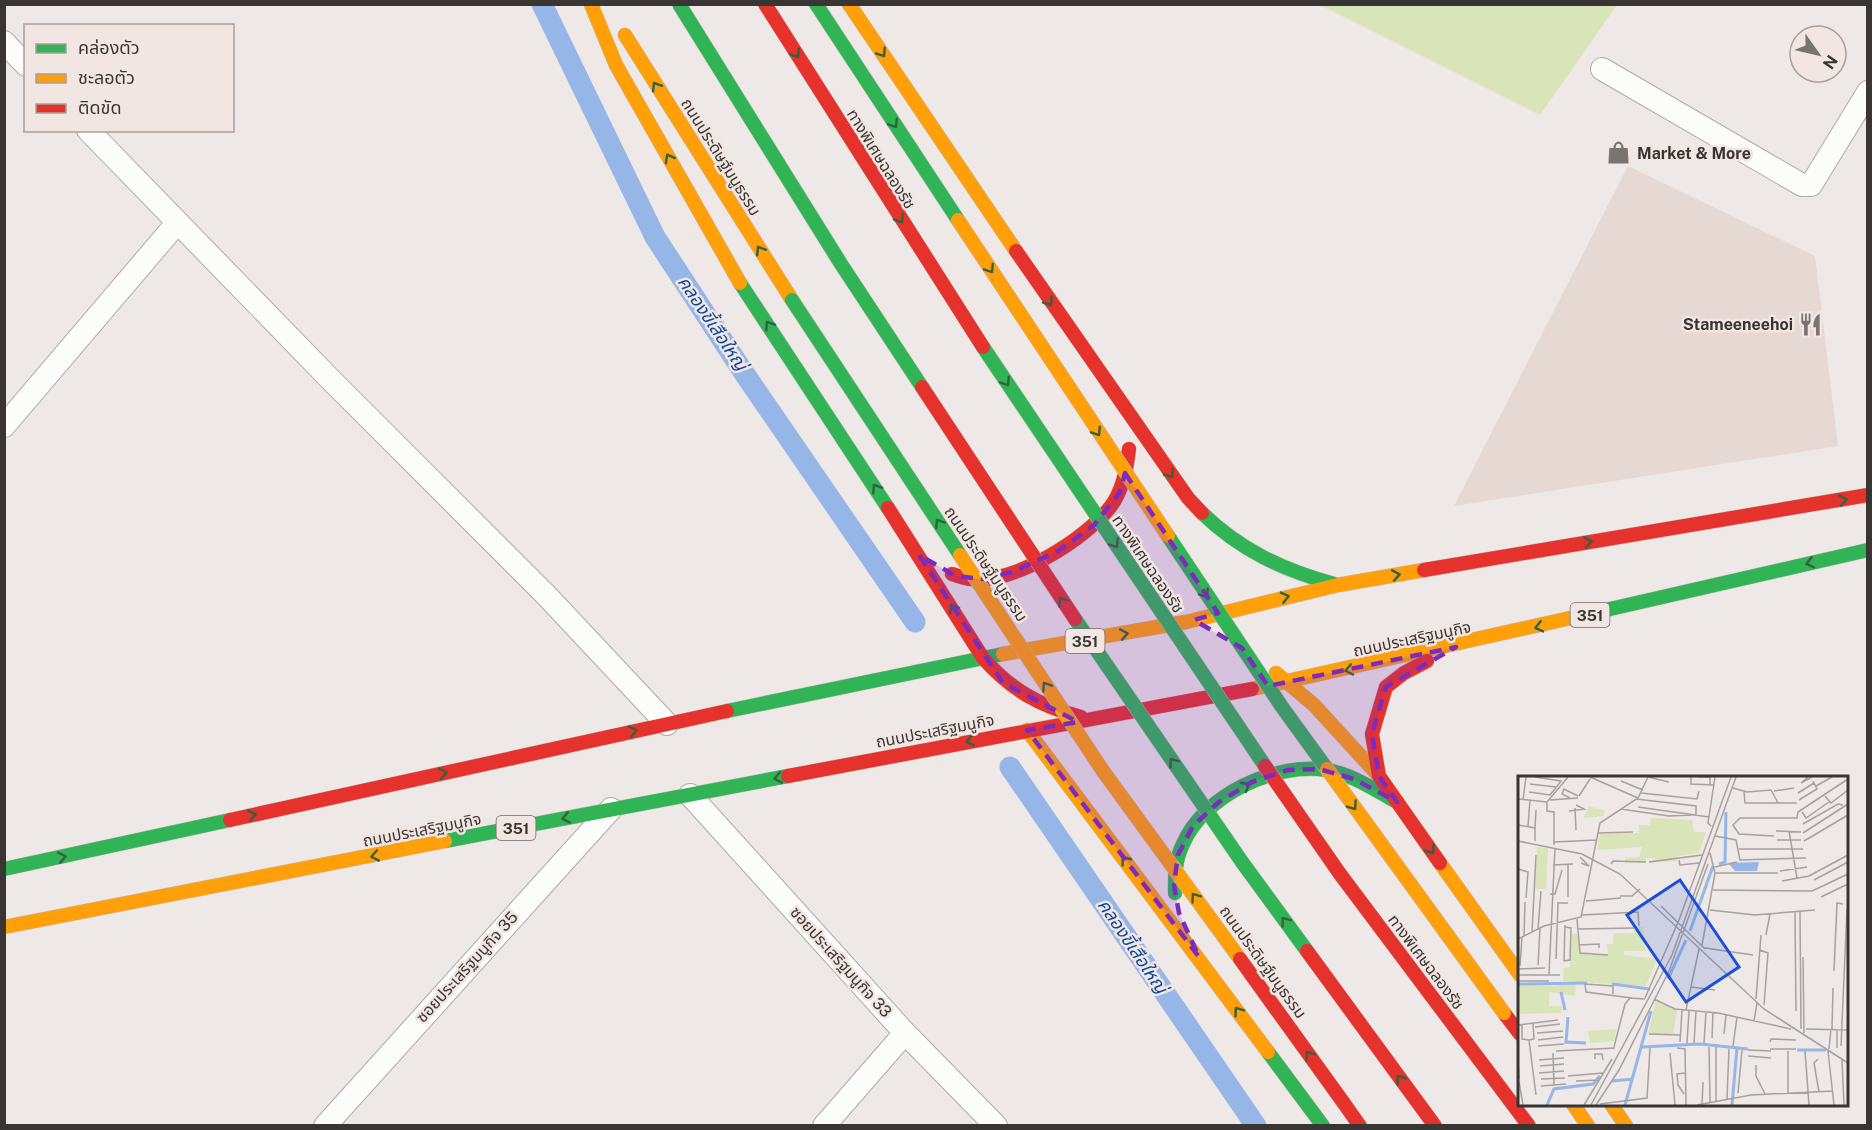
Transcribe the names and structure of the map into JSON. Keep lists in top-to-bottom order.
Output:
{
  "streets": {
    "main road": [
      "ถนนประดิษฐ์มนูธรรม",
      "ทางพิเศษฉลองรัช",
      "351",
      "ถนนประเสริฐมนูกิจ"
    ],
    "street": ["ซอยประเสริฐมนูกิจ 33", "ซอยประเสริฐมนูกิจ 35"]
  },
  "crossings": [
    ["ถนนประเสริฐมนูกิจ", "ซอยประเสริฐมนูกิจ 33"],
    ["ถนนประเสริฐมนูกิจ", "ซอยประเสริฐมนูกิจ 35"]
  ],
  "water": ["คลองขี้เสือใหญ่"],
  "places": {
    "shop": ["Market & More"],
    "restaurant": ["Stameeneehoi"]
  },
  "legend": ["คล่องตัว", "ชะลอตัว", "ติดขัด"],
  "north": "bottom right"
}
